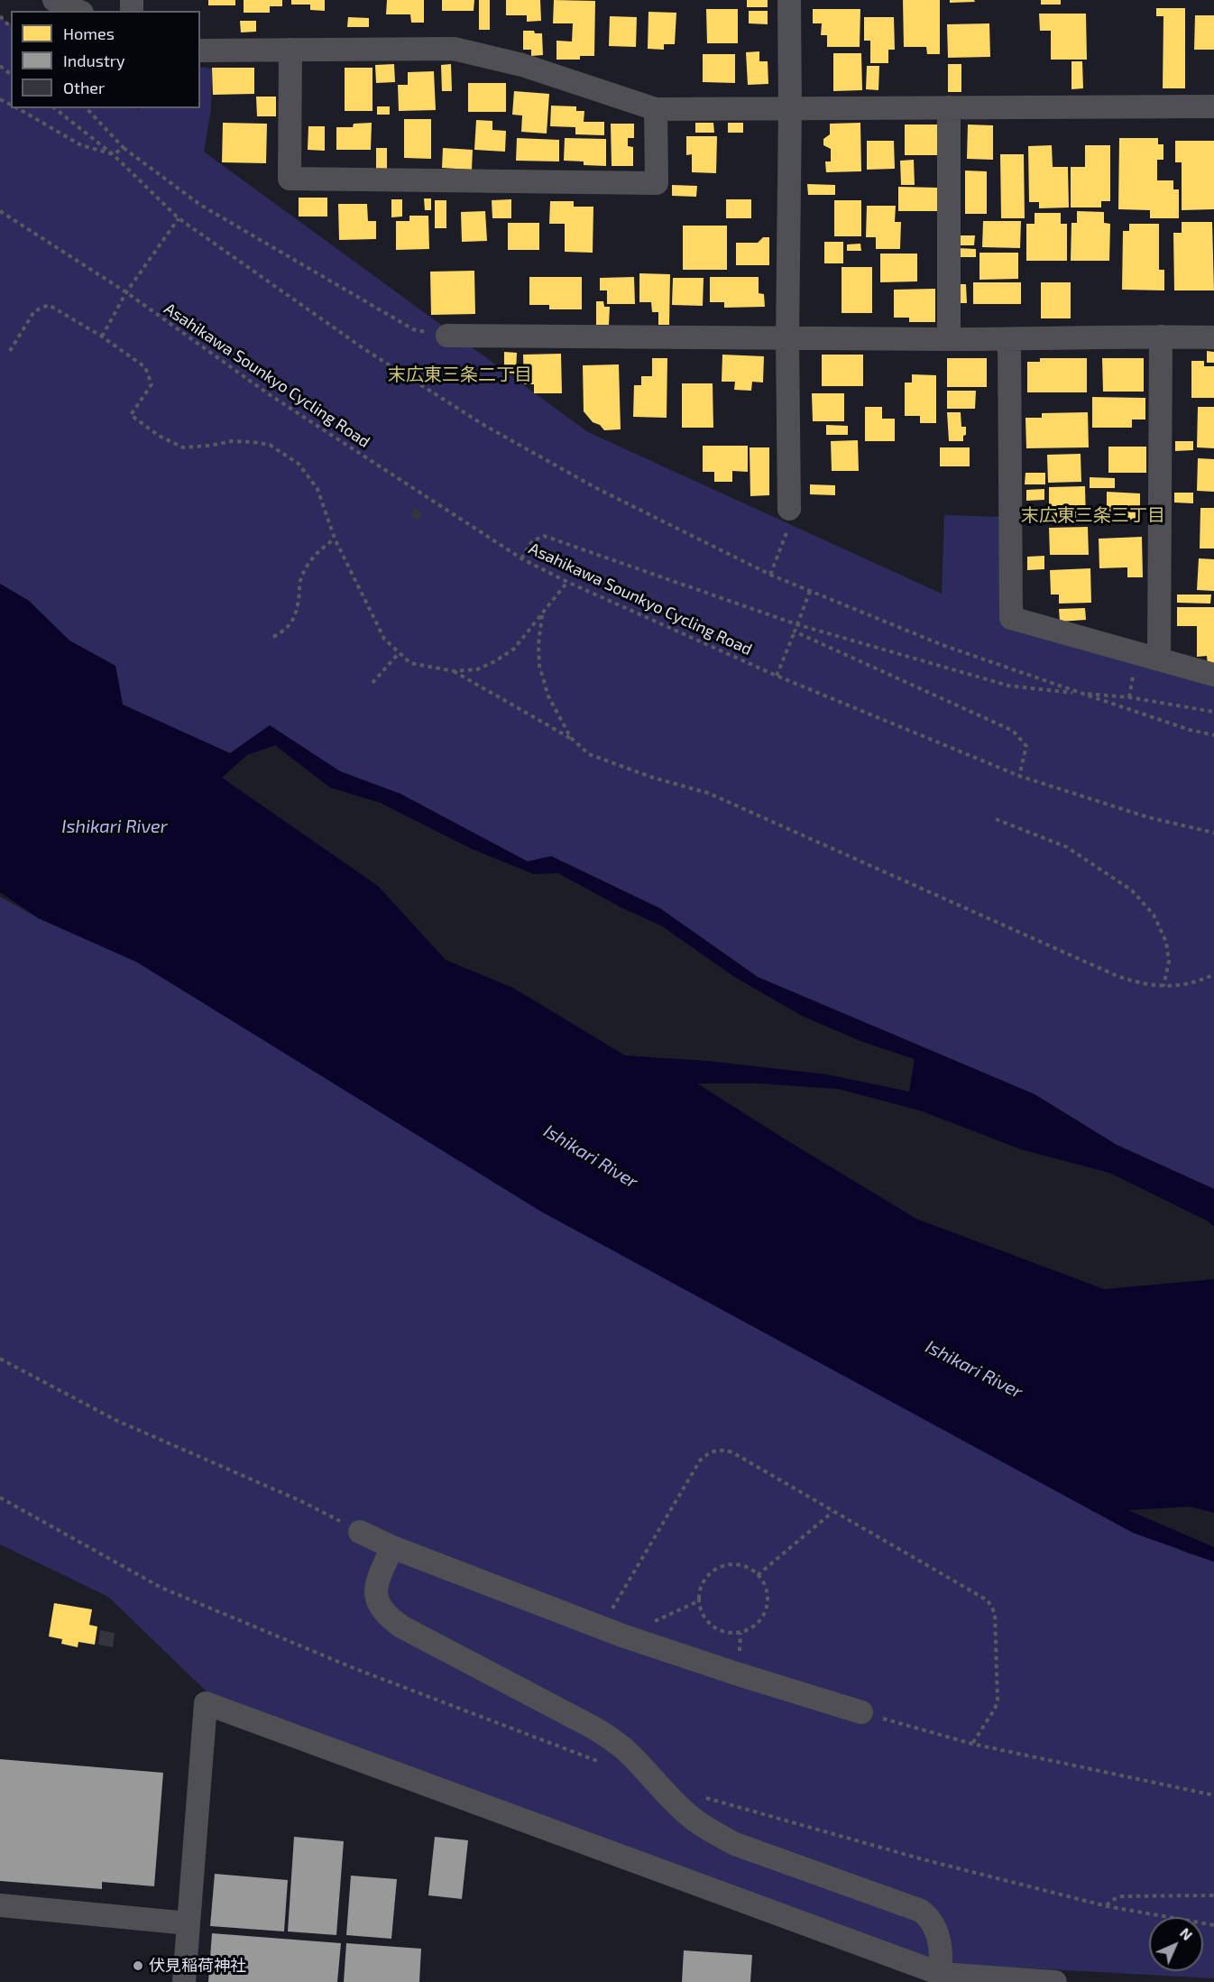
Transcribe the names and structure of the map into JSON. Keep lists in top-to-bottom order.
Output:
{
  "streets": {
    "path": ["Asahikawa Sounkyo Cycling Road"]
  },
  "districts": ["末広東三条二丁目", "末広東三条三丁目"],
  "water": ["Ishikari River"],
  "places": ["伏見稲荷神社"],
  "legend": ["Homes", "Industry", "Other"],
  "north": "top right"
}
